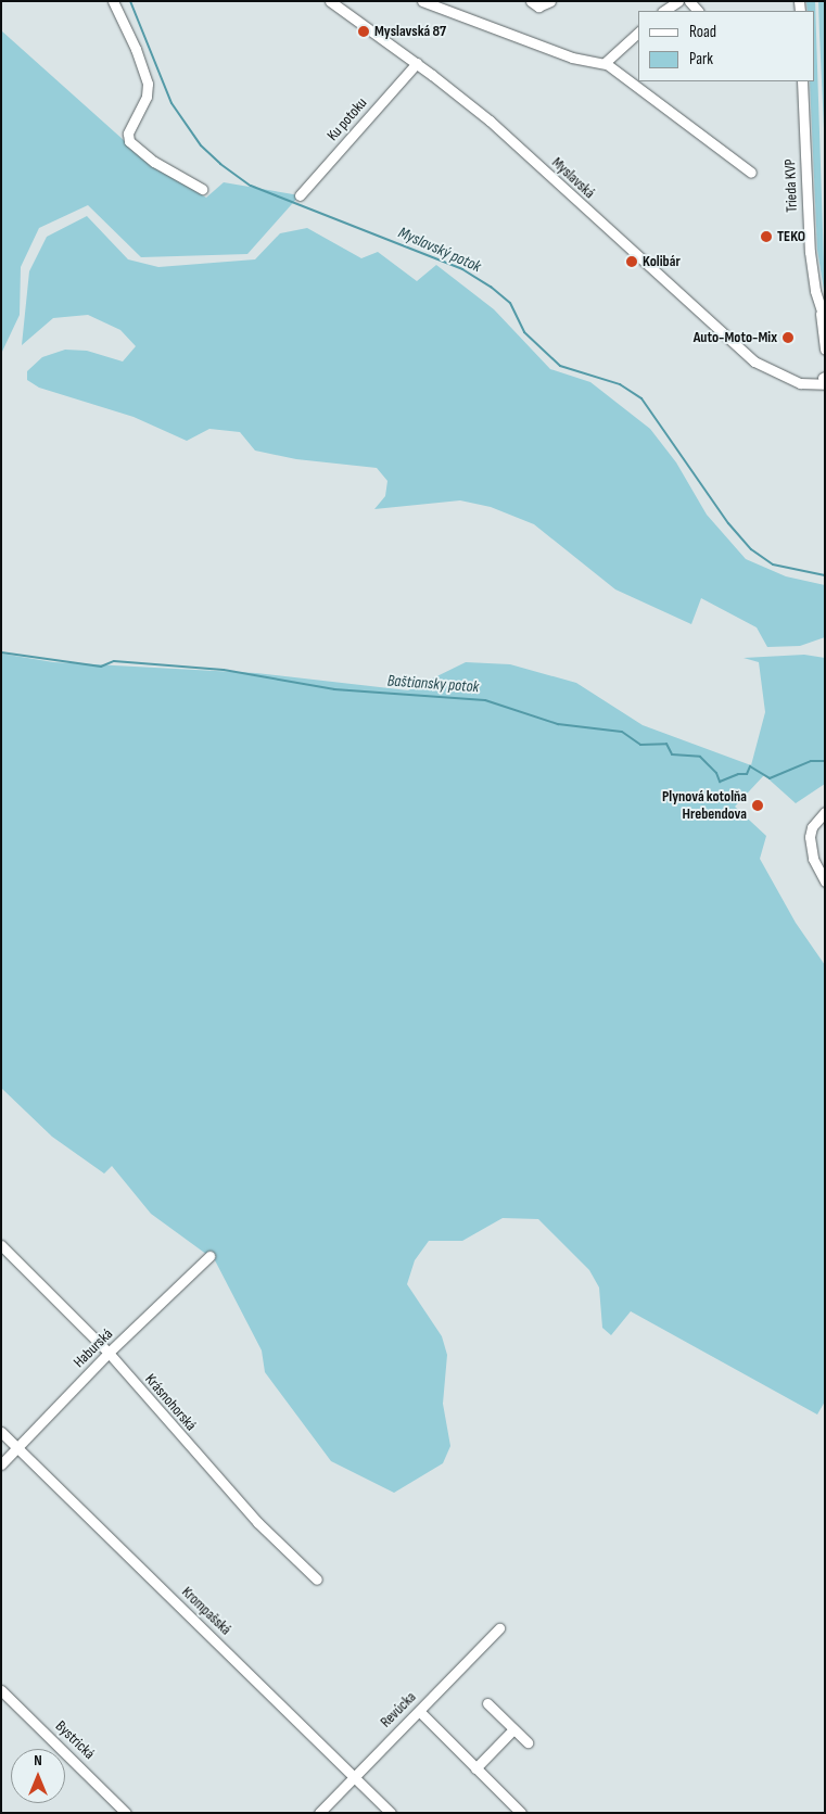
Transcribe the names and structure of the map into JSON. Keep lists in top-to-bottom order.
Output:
{
  "streets": {
    "street": [
      "Ku potoku",
      "Myslavská",
      "Trieda KVP",
      "Haburská",
      "Krásnohorská",
      "Krompašská",
      "Revúcka",
      "Bystrická"
    ]
  },
  "crossings": [
    ["Ku potoku", "Myslavská"],
    ["Haburská", "Krásnohorská"],
    ["Haburská", "Krompašská"],
    ["Krompašská", "Revúcka"]
  ],
  "water": ["Myslavský potok", "Baštiansky potok"],
  "places": [
    "Myslavská 87",
    "TEKO",
    "Kolibár",
    "Auto-Moto-Mix",
    "Plynová kotolňa Hrebendova"
  ],
  "legend": ["Road", "Park"],
  "north": "top"
}
